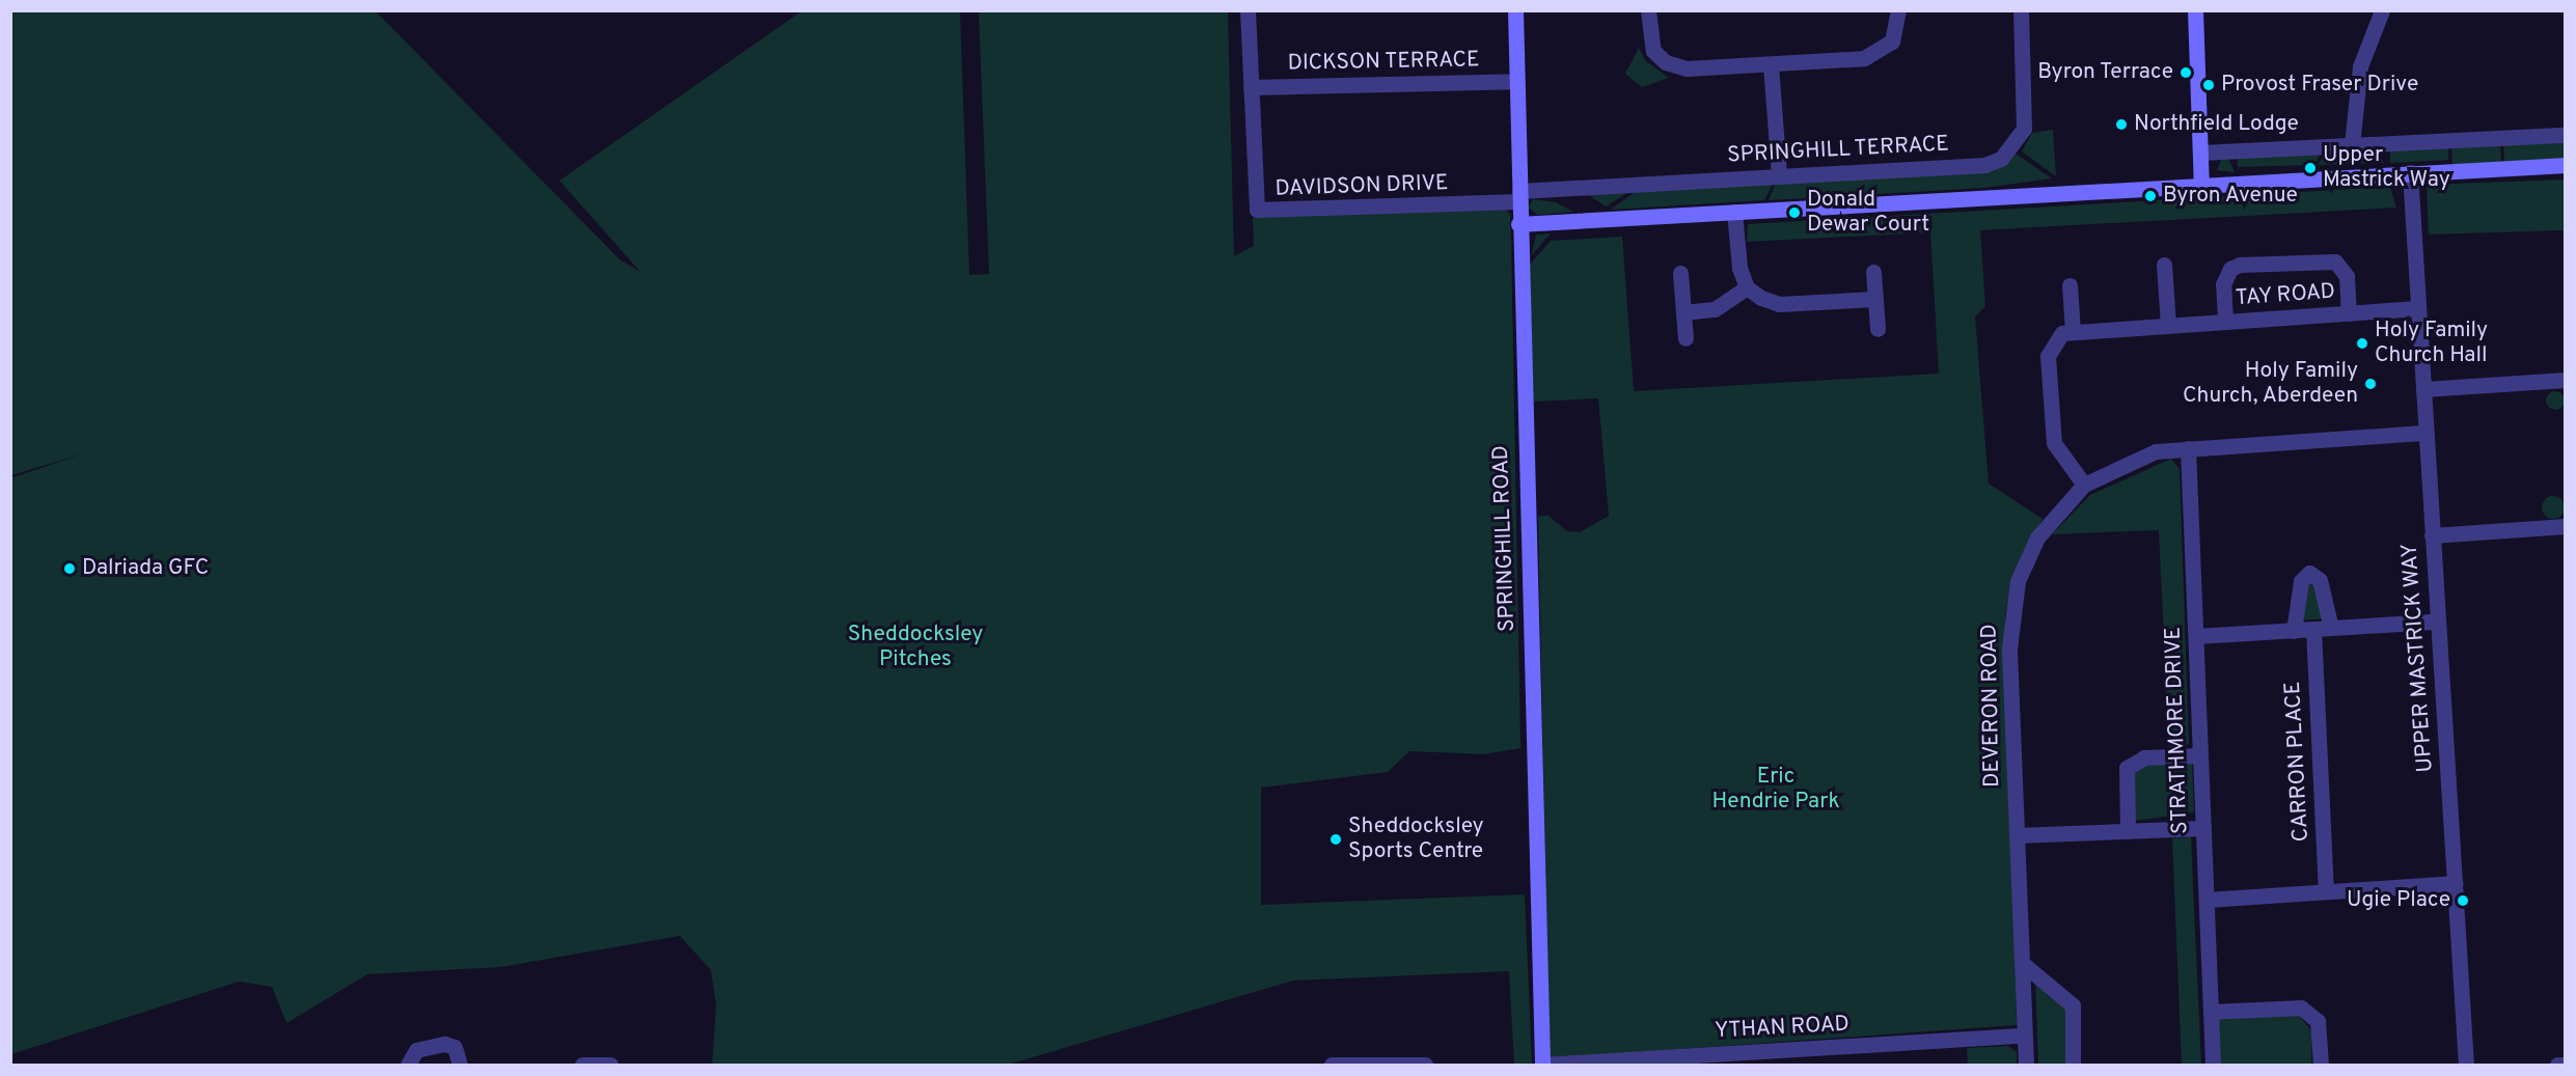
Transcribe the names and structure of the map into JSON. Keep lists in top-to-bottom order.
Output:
{
  "streets": {
    "street": [
      "DICKSON TERRACE",
      "SPRINGHILL TERRACE",
      "DAVIDSON DRIVE",
      "TAY ROAD",
      "SPRINGHILL ROAD",
      "UPPER MASTRICK WAY",
      "DEVERON ROAD",
      "STRATHMORE DRIVE",
      "CARRON PLACE",
      "YTHAN ROAD"
    ]
  },
  "crossings": [
    ["DICKSON TERRACE", "DAVIDSON DRIVE"],
    ["DICKSON TERRACE", "SPRINGHILL ROAD"],
    ["SPRINGHILL TERRACE", "DAVIDSON DRIVE"],
    ["SPRINGHILL TERRACE", "SPRINGHILL ROAD"],
    ["DAVIDSON DRIVE", "SPRINGHILL ROAD"],
    ["TAY ROAD", "UPPER MASTRICK WAY"],
    ["SPRINGHILL ROAD", "YTHAN ROAD"],
    ["UPPER MASTRICK WAY", "DEVERON ROAD"],
    ["DEVERON ROAD", "STRATHMORE DRIVE"],
    ["DEVERON ROAD", "YTHAN ROAD"]
  ],
  "parks": ["Sheddocksley Pitches", "Eric Hendrie Park"],
  "places": [
    "Byron Terrace",
    "Provost Fraser Drive",
    "Northfield Lodge",
    "Upper Mastrick Way",
    "Byron Avenue",
    "Donald Dewar Court",
    "Holy Family Church Hall",
    "Holy Family Church, Aberdeen",
    "Dalriada GFC",
    "Sheddocksley Sports Centre",
    "Ugie Place"
  ]
}
